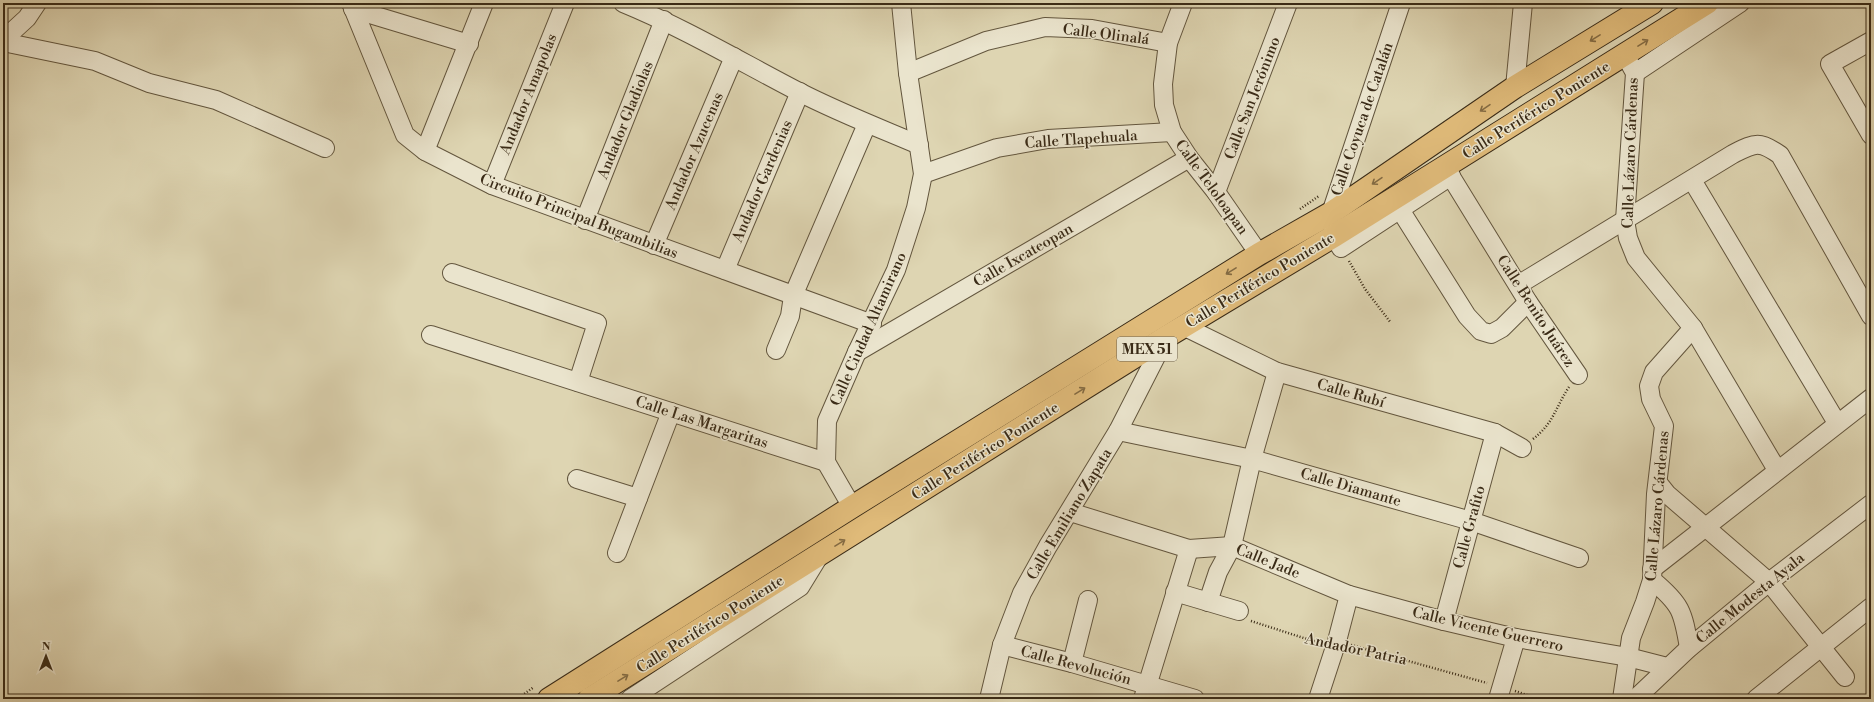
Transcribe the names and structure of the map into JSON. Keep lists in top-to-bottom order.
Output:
{
  "streets": {
    "main road": ["Calle Periférico Poniente", "MEX 51"],
    "street": [
      "Calle Olinalá",
      "Andador Amapolas",
      "Calle San Jerónimo",
      "Calle Coyuca de Catalán",
      "Andador Gladiolas",
      "Calle Tlapehuala",
      "Andador Azucenas",
      "Calle Lázaro Cárdenas",
      "Andador Gardenias",
      "Calle Teloloapan",
      "Circuito Principal Bugambilias",
      "Calle Ixcateopan",
      "Calle Benito Juárez",
      "Calle Ciudad Altamirano",
      "Calle Rubí",
      "Calle Las Margaritas",
      "Calle Diamante",
      "Calle Emiliano Zapata",
      "Calle Grafito",
      "Calle Jade",
      "Calle Modesta Ayala",
      "Calle Vicente Guerrero",
      "Calle Revolución"
    ],
    "path": ["Andador Patria"]
  },
  "crossings": [
    ["Calle Olinalá", "Calle Teloloapan"],
    ["Calle Olinalá", "Calle Ciudad Altamirano"],
    ["Andador Amapolas", "Circuito Principal Bugambilias"],
    ["Calle San Jerónimo", "Calle Teloloapan"],
    ["Calle Periférico Poniente", "Calle Coyuca de Catalán"],
    ["Calle Periférico Poniente", "Calle Lázaro Cárdenas"],
    ["Calle Periférico Poniente", "Calle Teloloapan"],
    ["Calle Periférico Poniente", "Calle Benito Juárez"],
    ["Calle Periférico Poniente", "Calle Rubí"],
    ["Calle Periférico Poniente", "Calle Emiliano Zapata"],
    ["Andador Gladiolas", "Circuito Principal Bugambilias"],
    ["Calle Tlapehuala", "Calle Teloloapan"],
    ["Calle Tlapehuala", "Calle Ciudad Altamirano"],
    ["Andador Azucenas", "Circuito Principal Bugambilias"],
    ["Calle Lázaro Cárdenas", "Calle Vicente Guerrero"],
    ["Andador Gardenias", "Circuito Principal Bugambilias"],
    ["Calle Teloloapan", "Calle Ixcateopan"],
    ["Circuito Principal Bugambilias", "Calle Ciudad Altamirano"],
    ["Calle Ixcateopan", "Calle Ciudad Altamirano"],
    ["Calle Benito Juárez", "Calle Rubí"],
    ["Calle Ciudad Altamirano", "Calle Las Margaritas"],
    ["Calle Rubí", "Calle Emiliano Zapata"],
    ["Calle Rubí", "Calle Grafito"],
    ["Calle Diamante", "Calle Emiliano Zapata"],
    ["Calle Diamante", "Calle Grafito"],
    ["Calle Emiliano Zapata", "Calle Jade"],
    ["Calle Emiliano Zapata", "Calle Revolución"],
    ["Calle Grafito", "Calle Vicente Guerrero"],
    ["Calle Jade", "Calle Vicente Guerrero"],
    ["Calle Modesta Ayala", "Calle Vicente Guerrero"]
  ],
  "north": "top"
}
